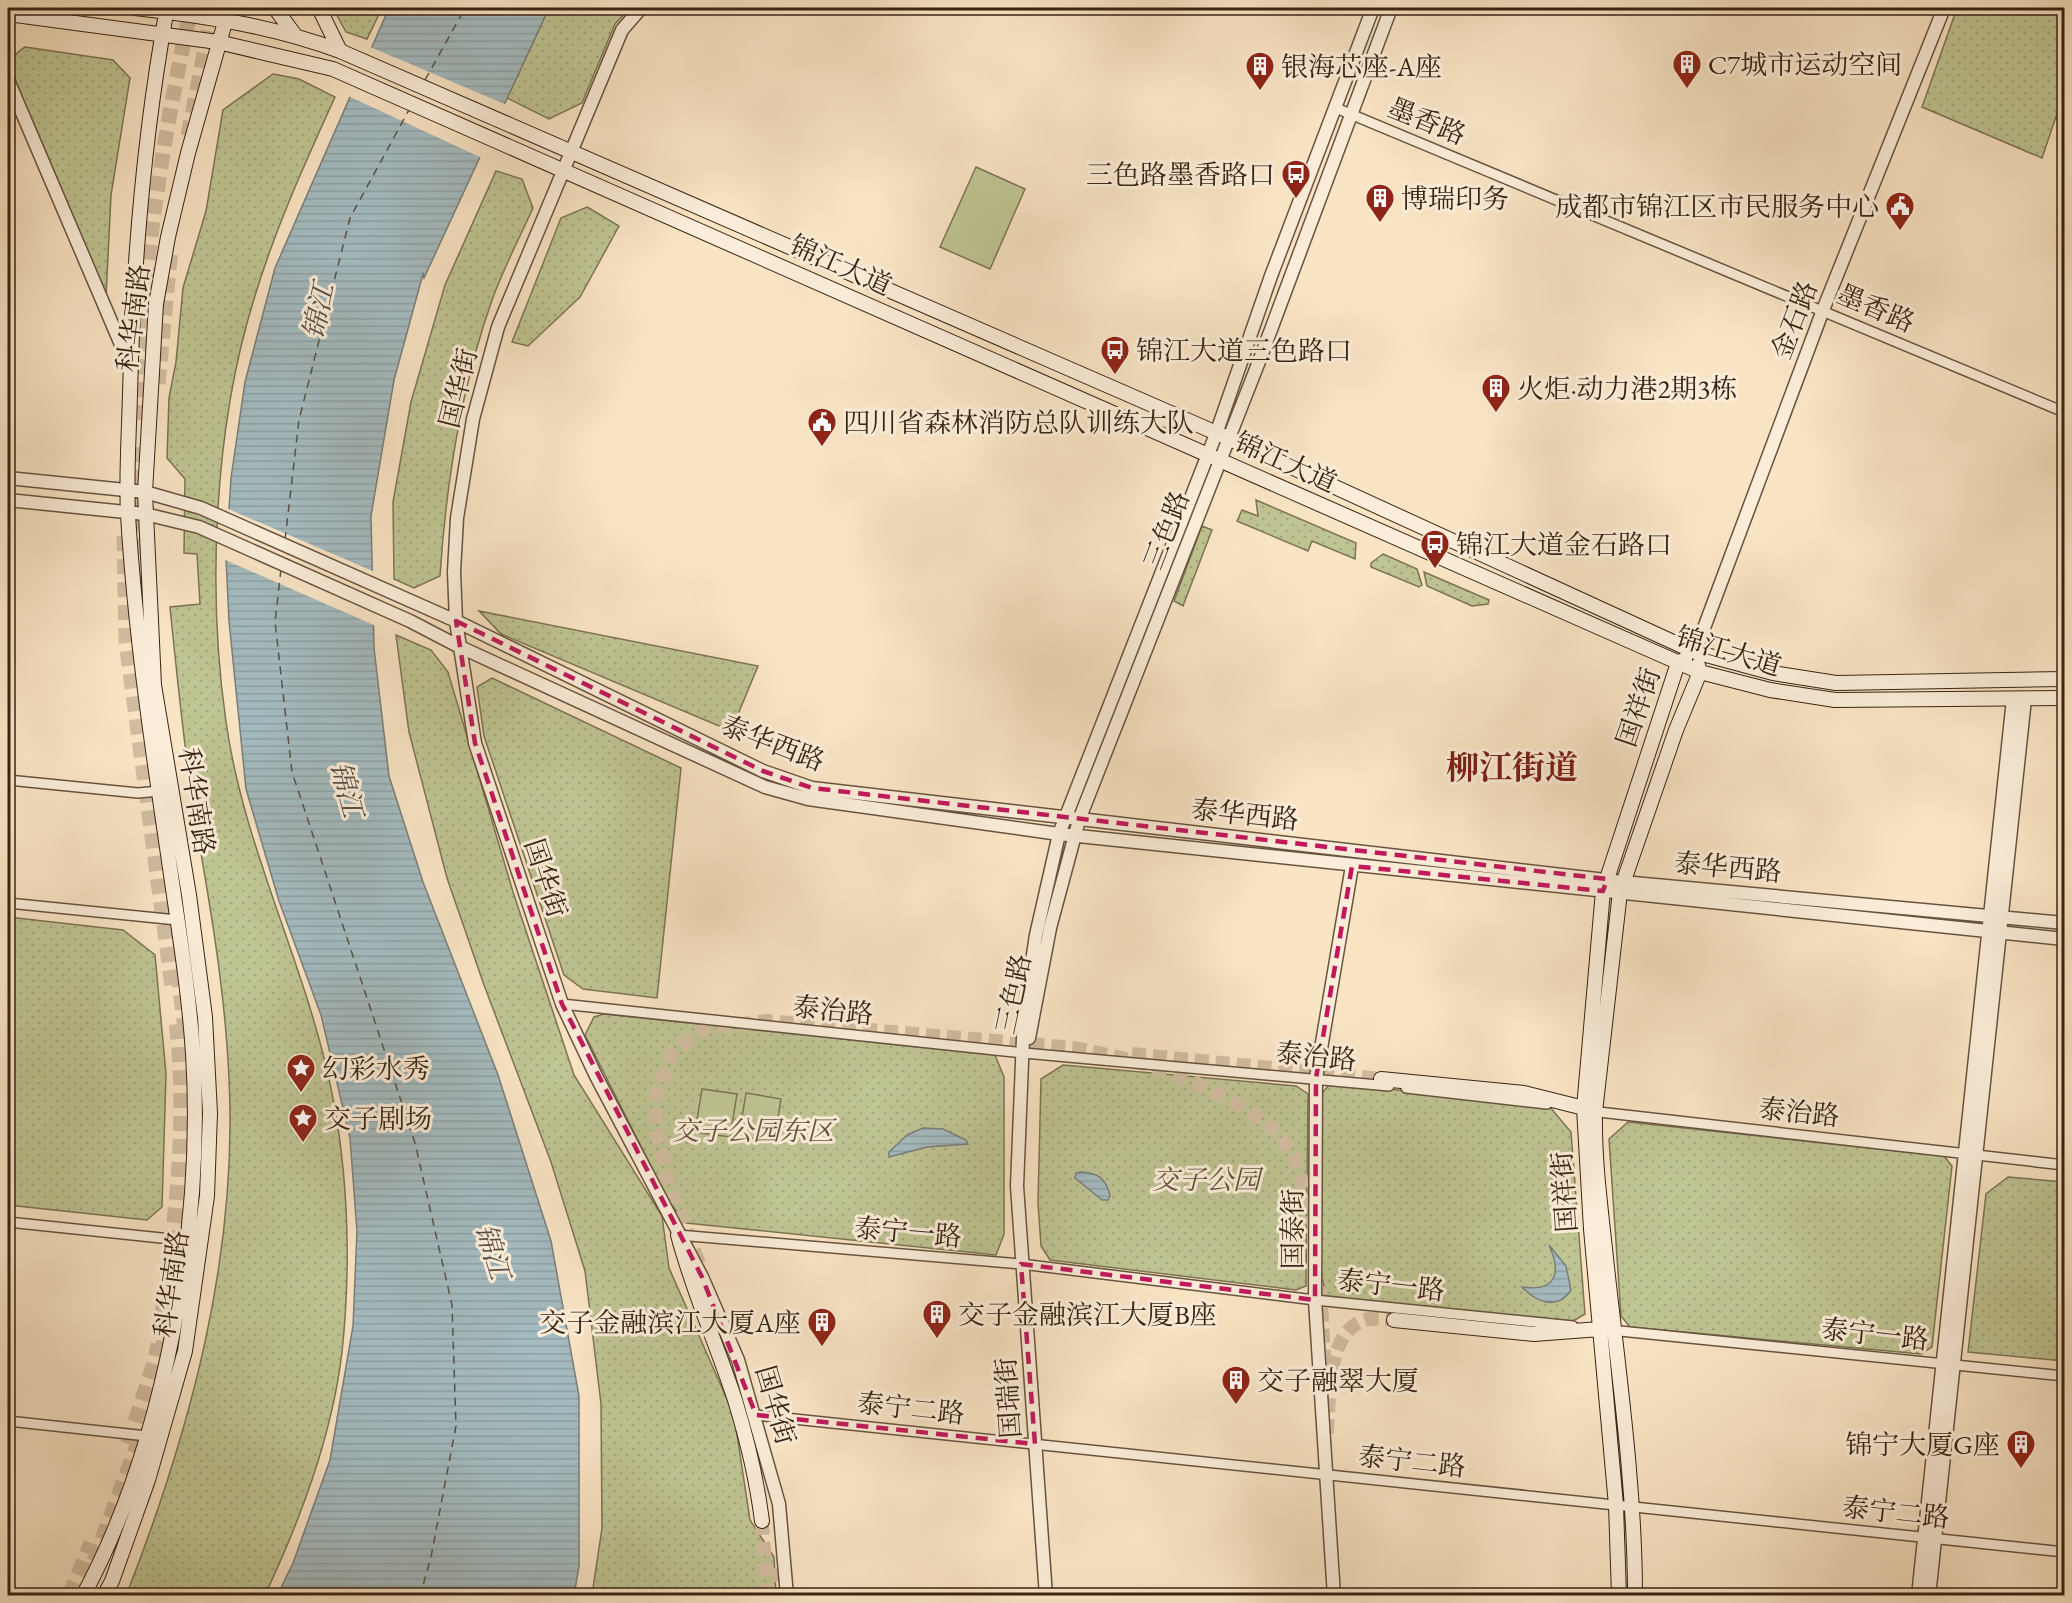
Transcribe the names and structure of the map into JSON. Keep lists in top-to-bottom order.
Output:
{
  "streets": {
    "main road": ["锦江大道", "科华南路", "国祥街"],
    "street": [
      "墨香路",
      "金石路",
      "国华街",
      "三色路",
      "泰华西路",
      "泰治路",
      "国泰街",
      "泰宁一路",
      "国瑞街",
      "泰宁二路"
    ]
  },
  "crossings": [
    ["墨香路", "金石路"],
    ["墨香路", "三色路"],
    ["锦江大道", "科华南路"],
    ["锦江大道", "金石路"],
    ["锦江大道", "国华街"],
    ["锦江大道", "三色路"],
    ["锦江大道", "国祥街"],
    ["科华南路", "泰华西路"],
    ["金石路", "国祥街"],
    ["国华街", "泰华西路"],
    ["国华街", "泰治路"],
    ["国华街", "泰宁一路"],
    ["国华街", "泰宁二路"],
    ["三色路", "泰华西路"],
    ["三色路", "泰治路"],
    ["三色路", "国瑞街"],
    ["国祥街", "泰华西路"],
    ["国祥街", "泰治路"],
    ["国祥街", "泰宁一路"],
    ["国祥街", "泰宁二路"],
    ["泰华西路", "国泰街"],
    ["泰治路", "国泰街"],
    ["泰治路", "国瑞街"],
    ["国泰街", "泰宁一路"],
    ["国泰街", "泰宁二路"],
    ["泰宁一路", "国瑞街"],
    ["国瑞街", "泰宁二路"]
  ],
  "districts": ["柳江街道"],
  "water": ["锦江"],
  "parks": ["交子公园东区", "交子公园"],
  "places": {
    "building": [
      "C7城市运动空间",
      "银海芯座-A座",
      "博瑞印务",
      "火炬·动力港2期3栋",
      "交子金融滨江大厦B座",
      "交子金融滨江大厦A座",
      "交子融翠大厦",
      "锦宁大厦G座"
    ],
    "bus stop": ["三色路墨香路口", "锦江大道三色路口", "锦江大道金石路口"],
    "public building": ["成都市锦江区市民服务中心", "四川省森林消防总队训练大队"],
    "place": ["幻彩水秀", "交子剧场"]
  }
}
